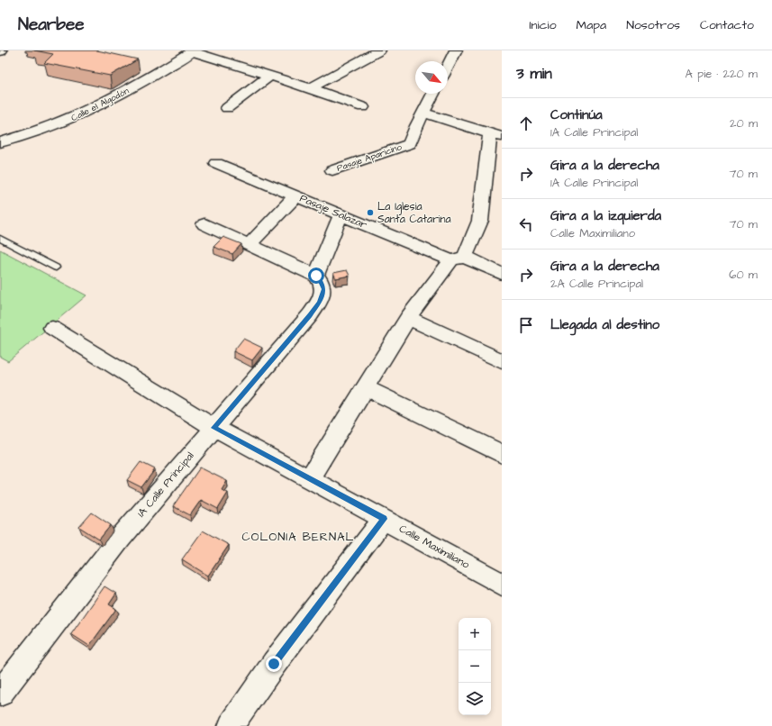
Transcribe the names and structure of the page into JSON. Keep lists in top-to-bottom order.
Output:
{
  "streets": {
    "street": [
      "Calle el Algodón",
      "Pasaje Aparicino",
      "Pasaje Salazar",
      "1A Calle Principal",
      "Calle Maximiliano"
    ]
  },
  "crossings": [
    ["1A Calle Principal", "Calle Maximiliano"]
  ],
  "districts": ["COLONIA BERNAL"],
  "places": ["La Iglesia Santa Catarina"],
  "north": "bottom right",
  "page": {
    "header": "Nearbee",
    "nav": [
      "Inicio",
      "Mapa",
      "Nosotros",
      "Contacto"
    ],
    "heading": ["3 min", "A pie · 220 m"],
    "list": [
      ["Continúa", "1A Calle Principal", "20 m"],
      ["Gira a la derecha", "1A Calle Principal", "70 m"],
      ["Gira a la izquierda", "Calle Maximiliano", "70 m"],
      ["Gira a la derecha", "2A Calle Principal", "60 m"],
      "Llegada al destino"
    ],
    "map_buttons": ["+", "−"]
  }
}
